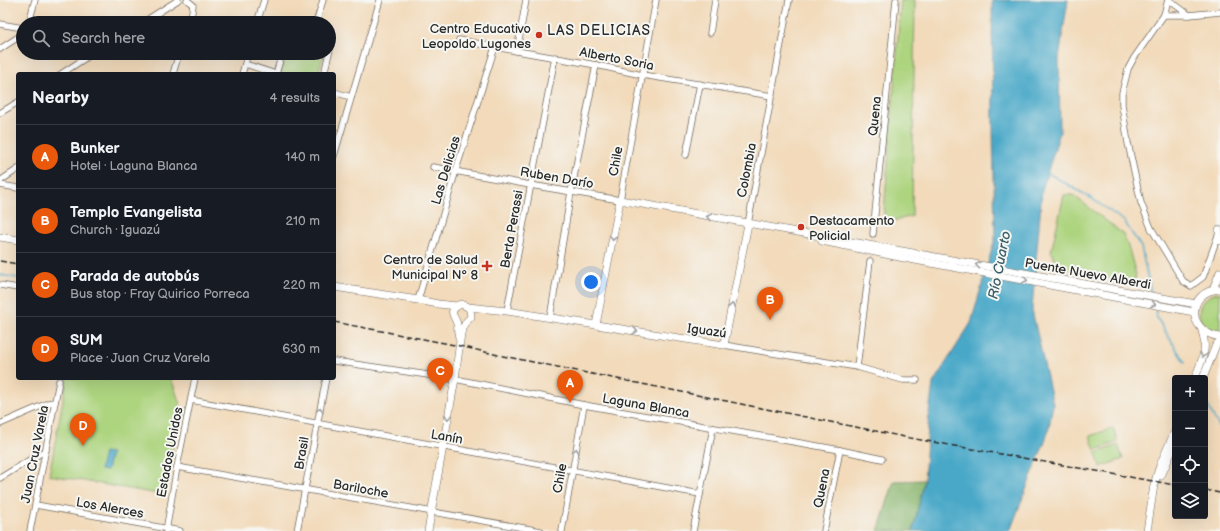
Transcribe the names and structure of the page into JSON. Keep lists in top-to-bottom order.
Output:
{
  "streets": {
    "main road": [
      "Chile",
      "Colombia",
      "Ruben Darío",
      "Puente Nuevo Alberdi",
      "Iguazú"
    ],
    "street": [
      "Alberto Soria",
      "Quena",
      "Las Delicias",
      "Berta Perassi",
      "Laguna Blanca",
      "Lanín",
      "Estados Unidos",
      "Brasil",
      "Juan Cruz Varela",
      "Bariloche",
      "Los Alerces"
    ]
  },
  "crossings": [
    ["Alberto Soria", "Chile"],
    ["Alberto Soria", "Las Delicias"],
    ["Alberto Soria", "Colombia"],
    ["Alberto Soria", "Berta Perassi"],
    ["Quena", "Laguna Blanca"],
    ["Chile", "Ruben Darío"],
    ["Chile", "Iguazú"],
    ["Chile", "Laguna Blanca"],
    ["Chile", "Lanín"],
    ["Las Delicias", "Ruben Darío"],
    ["Colombia", "Ruben Darío"],
    ["Colombia", "Iguazú"],
    ["Ruben Darío", "Berta Perassi"],
    ["Ruben Darío", "Puente Nuevo Alberdi"],
    ["Berta Perassi", "Iguazú"],
    ["Lanín", "Estados Unidos"],
    ["Lanín", "Brasil"],
    ["Estados Unidos", "Bariloche"],
    ["Estados Unidos", "Los Alerces"],
    ["Brasil", "Bariloche"],
    ["Juan Cruz Varela", "Los Alerces"]
  ],
  "one_way": ["Colombia"],
  "districts": ["LAS DELICIAS"],
  "water": ["Río Cuarto"],
  "places": {
    "other": ["Centro Educativo Leopoldo Lugones", "Destacamento Policial"],
    "health": ["Centro de Salud Municipal Nº 8"]
  },
  "page": {
    "search": "Search here",
    "heading": ["Nearby", "4 results"],
    "list": [
      {
        "mark": "A",
        "name": "Bunker",
        "note": "Hotel · Laguna Blanca",
        "value": "140 m"
      },
      {
        "mark": "B",
        "name": "Templo Evangelista",
        "note": "Church · Iguazú",
        "value": "210 m"
      },
      {
        "mark": "C",
        "name": "Parada de autobús",
        "note": "Bus stop · Fray Quirico Porreca",
        "value": "220 m"
      },
      {
        "mark": "D",
        "name": "SUM",
        "note": "Place · Juan Cruz Varela",
        "value": "630 m"
      }
    ],
    "pins": [
      "B",
      "C",
      "A",
      "D"
    ],
    "map_buttons": ["+", "−"]
  }
}
